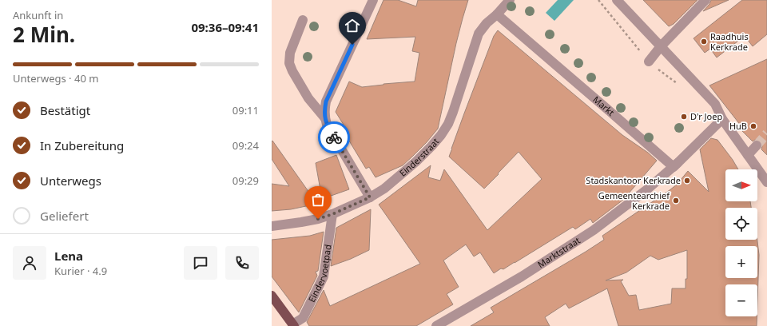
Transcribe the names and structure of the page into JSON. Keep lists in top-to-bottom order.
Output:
{
  "streets": {
    "street": [
      "Markt",
      "Einderstraat",
      "Marktstraat",
      "Eindervoetpad"
    ]
  },
  "crossings": [
    ["Markt", "Einderstraat"],
    ["Markt", "Marktstraat"],
    ["Einderstraat", "Eindervoetpad"]
  ],
  "places": [
    "Raadhuis Kerkrade",
    "D'r Joep",
    "HuB",
    "Stadskantoor Kerkrade",
    "Gemeentearchief Kerkrade"
  ],
  "north": "right",
  "page": {
    "heading": ["2 Min.", "Ankunft in", "09:36–09:41"],
    "panel": ["Lena", "Kurier · 4.9"],
    "bar": "Unterwegs · 40 m",
    "list": [
      ["Bestätigt", "09:11"],
      ["In Zubereitung", "09:24"],
      ["Unterwegs", "09:29"],
      "Geliefert"
    ],
    "map_buttons": ["+", "−"]
  }
}
